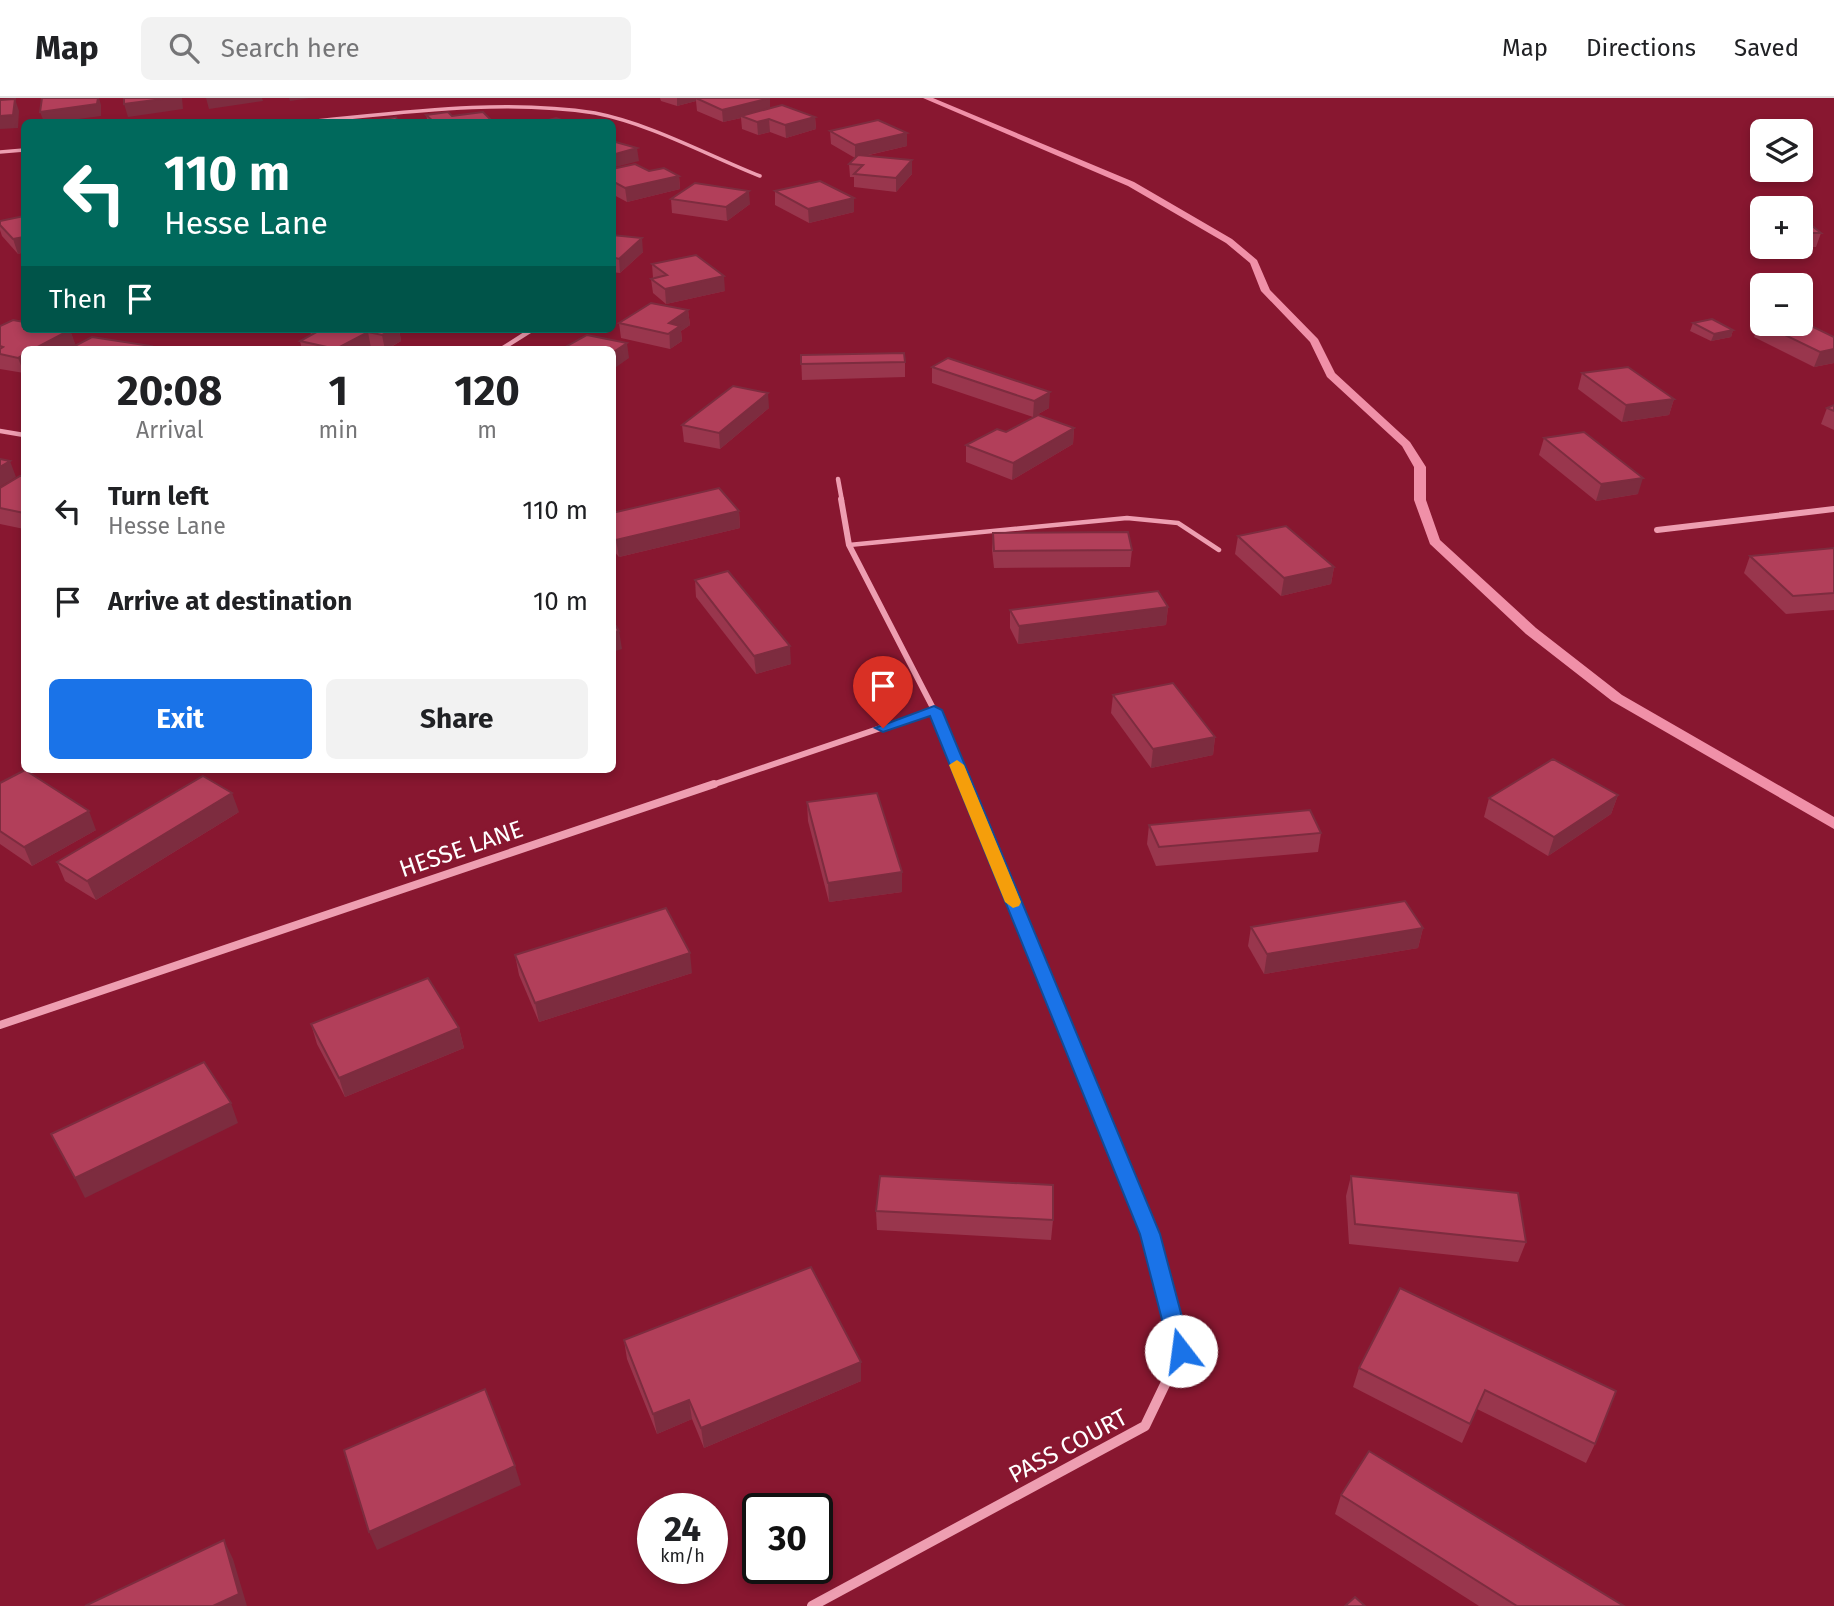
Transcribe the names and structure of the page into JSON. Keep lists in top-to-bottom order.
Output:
{
  "streets": {
    "street": ["HESSE LANE", "PASS COURT"]
  },
  "crossings": [
    ["HESSE LANE", "PASS COURT"]
  ],
  "page": {
    "header": "Map",
    "search": "Search here",
    "nav": ["Map", "Directions", "Saved"],
    "map_buttons": ["+", "−"],
    "turn": ["110 m", "Hesse Lane"],
    "then": "Then",
    "eta": [
      "20:08",
      "Arrival",
      "1",
      "min",
      "120",
      "m"
    ],
    "list": [
      {
        "name": "Turn left",
        "note": "Hesse Lane",
        "value": "110 m"
      },
      {
        "name": "Arrive at destination",
        "value": "10 m"
      }
    ],
    "buttons": ["Exit", "Share"],
    "speed": "24 km/h",
    "limit": "30"
  }
}
